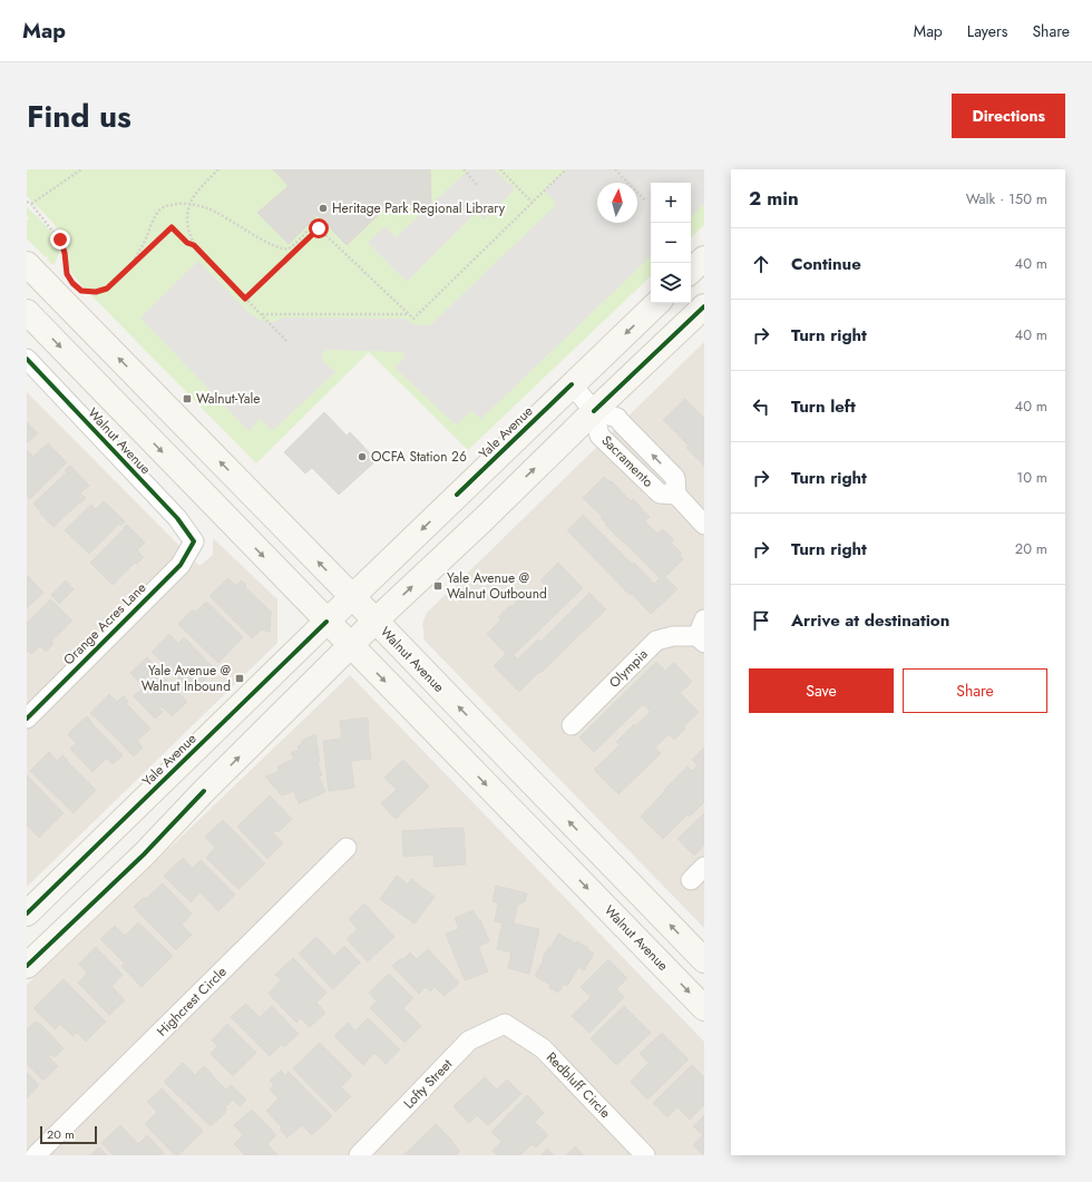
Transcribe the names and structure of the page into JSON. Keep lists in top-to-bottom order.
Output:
{
  "streets": {
    "main road": ["Yale Avenue", "Walnut Avenue"],
    "street": [
      "Sacramento",
      "Orange Acres Lane",
      "Olympia",
      "Highcrest Circle",
      "Lofty Street",
      "Redbluff Circle"
    ]
  },
  "crossings": [
    ["Yale Avenue", "Walnut Avenue"],
    ["Yale Avenue", "Sacramento"],
    ["Walnut Avenue", "Orange Acres Lane"],
    ["Lofty Street", "Redbluff Circle"]
  ],
  "places": {
    "other": ["Heritage Park Regional Library", "OCFA Station 26"],
    "transit": ["Walnut-Yale", "Yale Avenue @ Walnut Outbound", "Yale Avenue @ Walnut Inbound"]
  },
  "scale_bar": "20 m",
  "north": "top",
  "page": {
    "header": "Map",
    "nav": ["Map", "Layers", "Share"],
    "title": "Find us",
    "buttons": [
      "Directions",
      ["Save", "Share"]
    ],
    "heading": ["2 min", "Walk · 150 m"],
    "map_buttons": ["+", "−"],
    "list": [
      ["Continue", "40 m"],
      ["Turn right", "40 m"],
      ["Turn left", "40 m"],
      ["Turn right", "10 m"],
      ["Turn right", "20 m"],
      "Arrive at destination"
    ],
    "scale": "20 m"
  }
}
